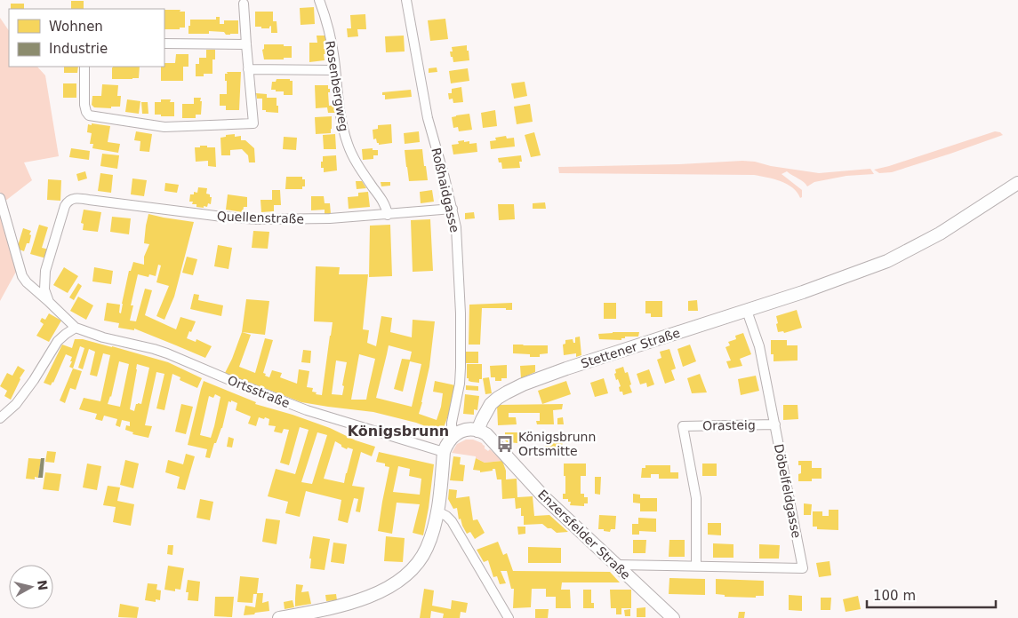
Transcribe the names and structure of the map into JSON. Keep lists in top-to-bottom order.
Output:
{
  "streets": {
    "street": [
      "Rosenbergweg",
      "Roßhaidgasse",
      "Quellenstraße",
      "Stettener Straße",
      "Ortsstraße",
      "Orasteig",
      "Döbelfeldgasse",
      "Enzersfelder Straße"
    ]
  },
  "crossings": [
    ["Rosenbergweg", "Quellenstraße"],
    ["Roßhaidgasse", "Quellenstraße"],
    ["Stettener Straße", "Döbelfeldgasse"],
    ["Stettener Straße", "Enzersfelder Straße"],
    ["Orasteig", "Döbelfeldgasse"],
    ["Döbelfeldgasse", "Enzersfelder Straße"]
  ],
  "districts": ["Königsbrunn"],
  "places": {
    "bus stop": ["Königsbrunn Ortsmitte"]
  },
  "legend": ["Wohnen", "Industrie"],
  "scale_bar": "100 m",
  "north": "right"
}
